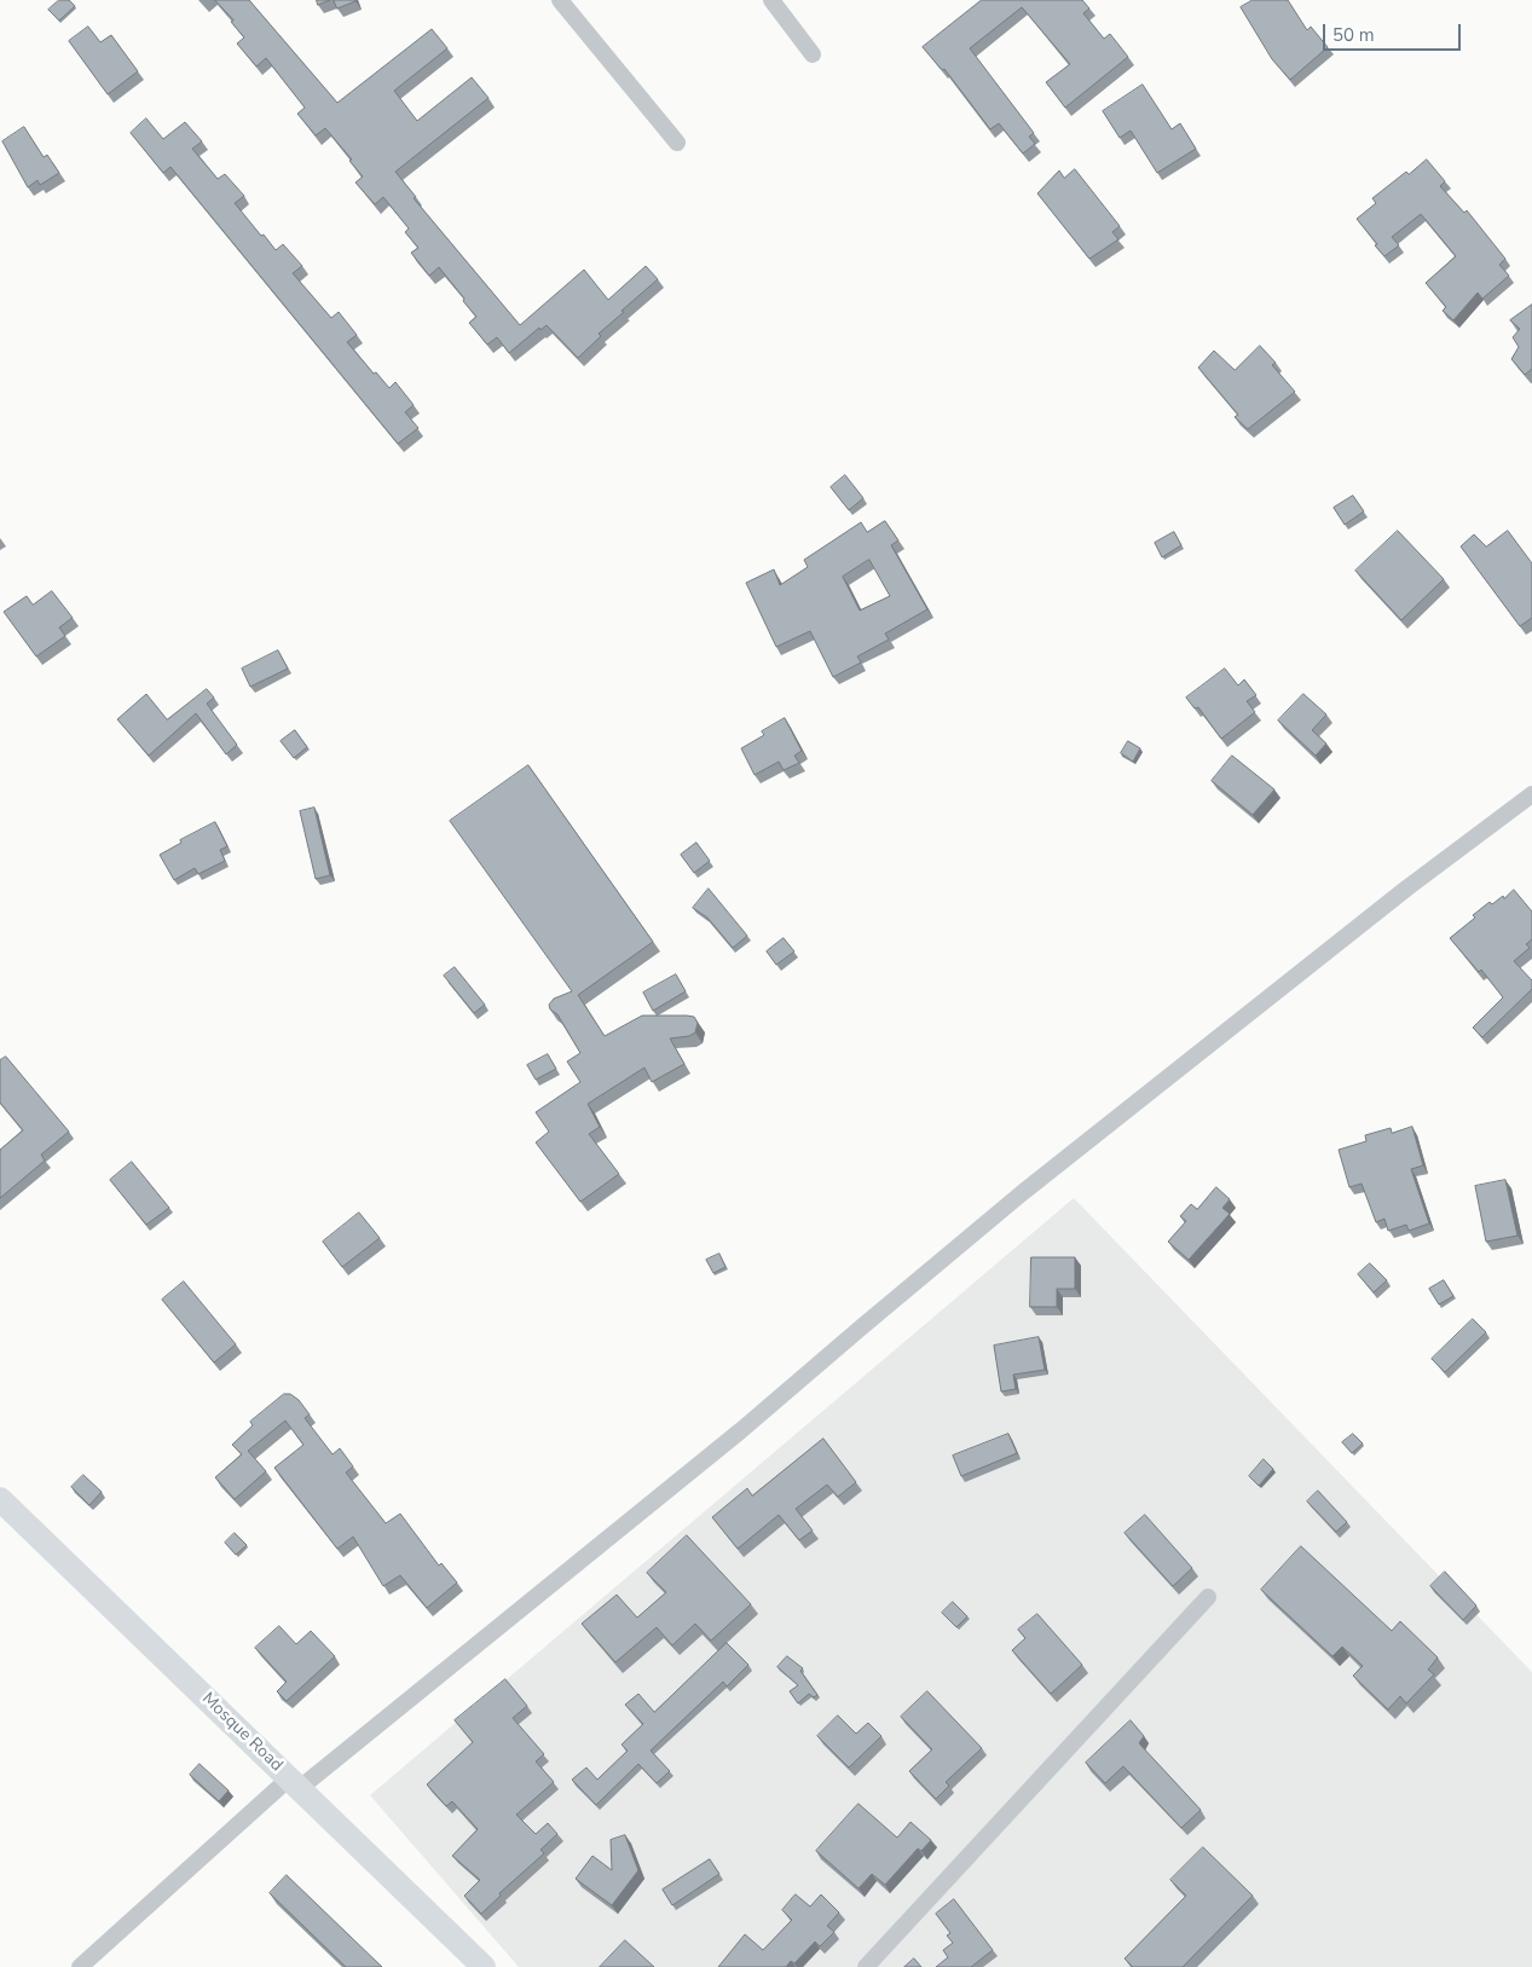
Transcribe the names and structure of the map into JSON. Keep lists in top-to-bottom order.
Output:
{
  "streets": {
    "street": ["Mosque Road"]
  },
  "scale_bar": "50 m"
}
